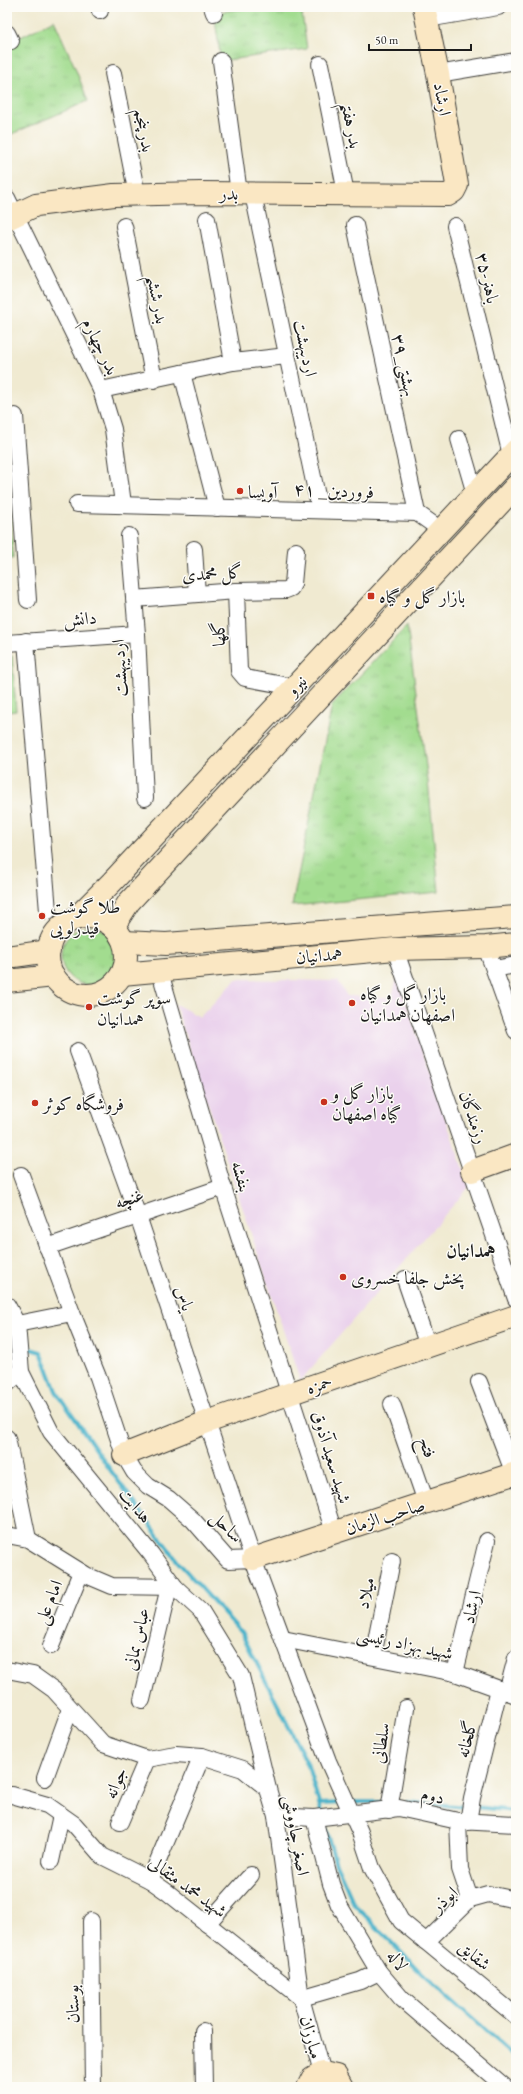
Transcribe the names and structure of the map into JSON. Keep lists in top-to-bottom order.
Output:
{
  "streets": {
    "main road": [
      "ارشاد",
      "بدر",
      "نیرو",
      "همدانیان",
      "حمزه",
      "صاحب الزمان",
      "مبارزان"
    ],
    "street": [
      "بدر هفتم",
      "بدر پنجم",
      "۳۵-باهنر",
      "بدر ششم",
      "بدر چهارم",
      "اردیبهشت",
      "۳۹_بهشتی",
      "۴۱ _فروردین",
      "گل محمدی",
      "دانش",
      "گلها",
      "رزمندگان",
      "بنفشه",
      "غنچه",
      "یاس",
      "فتح",
      "شهید سعید آذوق",
      "هدایت",
      "ساحل",
      "میلاد",
      "امام علی",
      "عباس بمانی",
      "شهید بهزاد رئیسی",
      "گلخانه",
      "سلطانی",
      "جوانه",
      "دوم",
      "اصغر چاووشی",
      "شهید محمد مثقالی",
      "ابوذر",
      "شقایق",
      "لاله",
      "بوستان"
    ]
  },
  "crossings": [
    ["ارشاد", "بدر"],
    ["ارشاد", "شهید بهزاد رئیسی"],
    ["بدر هفتم", "بدر"],
    ["بدر پنجم", "بدر"],
    ["بدر", "بدر چهارم"],
    ["بدر", "اردیبهشت"],
    ["۳۵-باهنر", "نیرو"],
    ["بدر چهارم", "۴۱ _فروردین"],
    ["اردیبهشت", "۴۱ _فروردین"],
    ["اردیبهشت", "گل محمدی"],
    ["اردیبهشت", "دانش"],
    ["۳۹_بهشتی", "۴۱ _فروردین"],
    ["گل محمدی", "گلها"],
    ["گلها", "نیرو"],
    ["نیرو", "همدانیان"],
    ["همدانیان", "رزمندگان"],
    ["همدانیان", "بنفشه"],
    ["بنفشه", "غنچه"],
    ["بنفشه", "حمزه"],
    ["بنفشه", "شهید سعید آذوق"],
    ["غنچه", "یاس"],
    ["غنچه", "ساحل"],
    ["یاس", "حمزه"],
    ["یاس", "صاحب الزمان"],
    ["یاس", "ساحل"],
    ["حمزه", "شهید سعید آذوق"],
    ["حمزه", "ساحل"],
    ["فتح", "صاحب الزمان"],
    ["شهید سعید آذوق", "صاحب الزمان"],
    ["هدایت", "عباس بمانی"],
    ["هدایت", "اصغر چاووشی"],
    ["صاحب الزمان", "ساحل"],
    ["ساحل", "شهید بهزاد رئیسی"],
    ["ساحل", "لاله"],
    ["میلاد", "شهید بهزاد رئیسی"],
    ["شهید بهزاد رئیسی", "گلخانه"],
    ["گلخانه", "دوم"],
    ["گلخانه", "ابوذر"],
    ["سلطانی", "دوم"],
    ["جوانه", "اصغر چاووشی"],
    ["دوم", "اصغر چاووشی"],
    ["دوم", "لاله"],
    ["اصغر چاووشی", "شهید محمد مثقالی"],
    ["اصغر چاووشی", "مبارزان"],
    ["شهید محمد مثقالی", "مبارزان"],
    ["ابوذر", "شقایق"],
    ["ابوذر", "لاله"],
    ["شقایق", "لاله"]
  ],
  "districts": ["همدانیان"],
  "places": {
    "other": [
      "آویسا",
      "طلا گوشت قیدرلویی",
      "بازار گل و گیاه اصفهان همدانیان",
      "سوپر گوشت همدانیان",
      "بازار گل و گیاه اصفهان",
      "فروشگاه کوثر",
      "پخش جلفا خسروی"
    ],
    "transit": ["بازار گل و گیاه"]
  },
  "scale_bar": "50 m"
}
